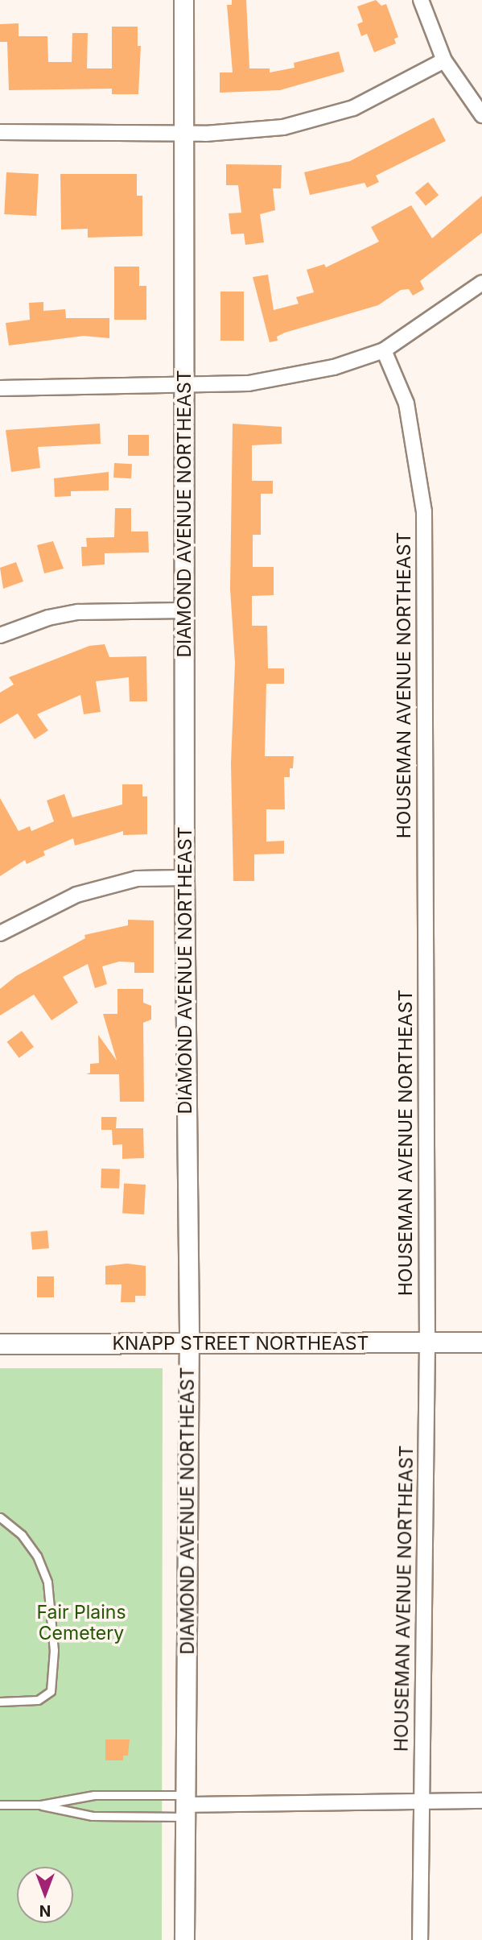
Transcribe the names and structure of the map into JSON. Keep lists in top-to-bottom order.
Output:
{
  "streets": {
    "main road": ["KNAPP STREET NORTHEAST"],
    "street": ["DIAMOND AVENUE NORTHEAST", "HOUSEMAN AVENUE NORTHEAST"]
  },
  "crossings": [
    ["DIAMOND AVENUE NORTHEAST", "KNAPP STREET NORTHEAST"],
    ["HOUSEMAN AVENUE NORTHEAST", "KNAPP STREET NORTHEAST"]
  ],
  "parks": ["Fair Plains Cemetery"],
  "north": "bottom"
}
